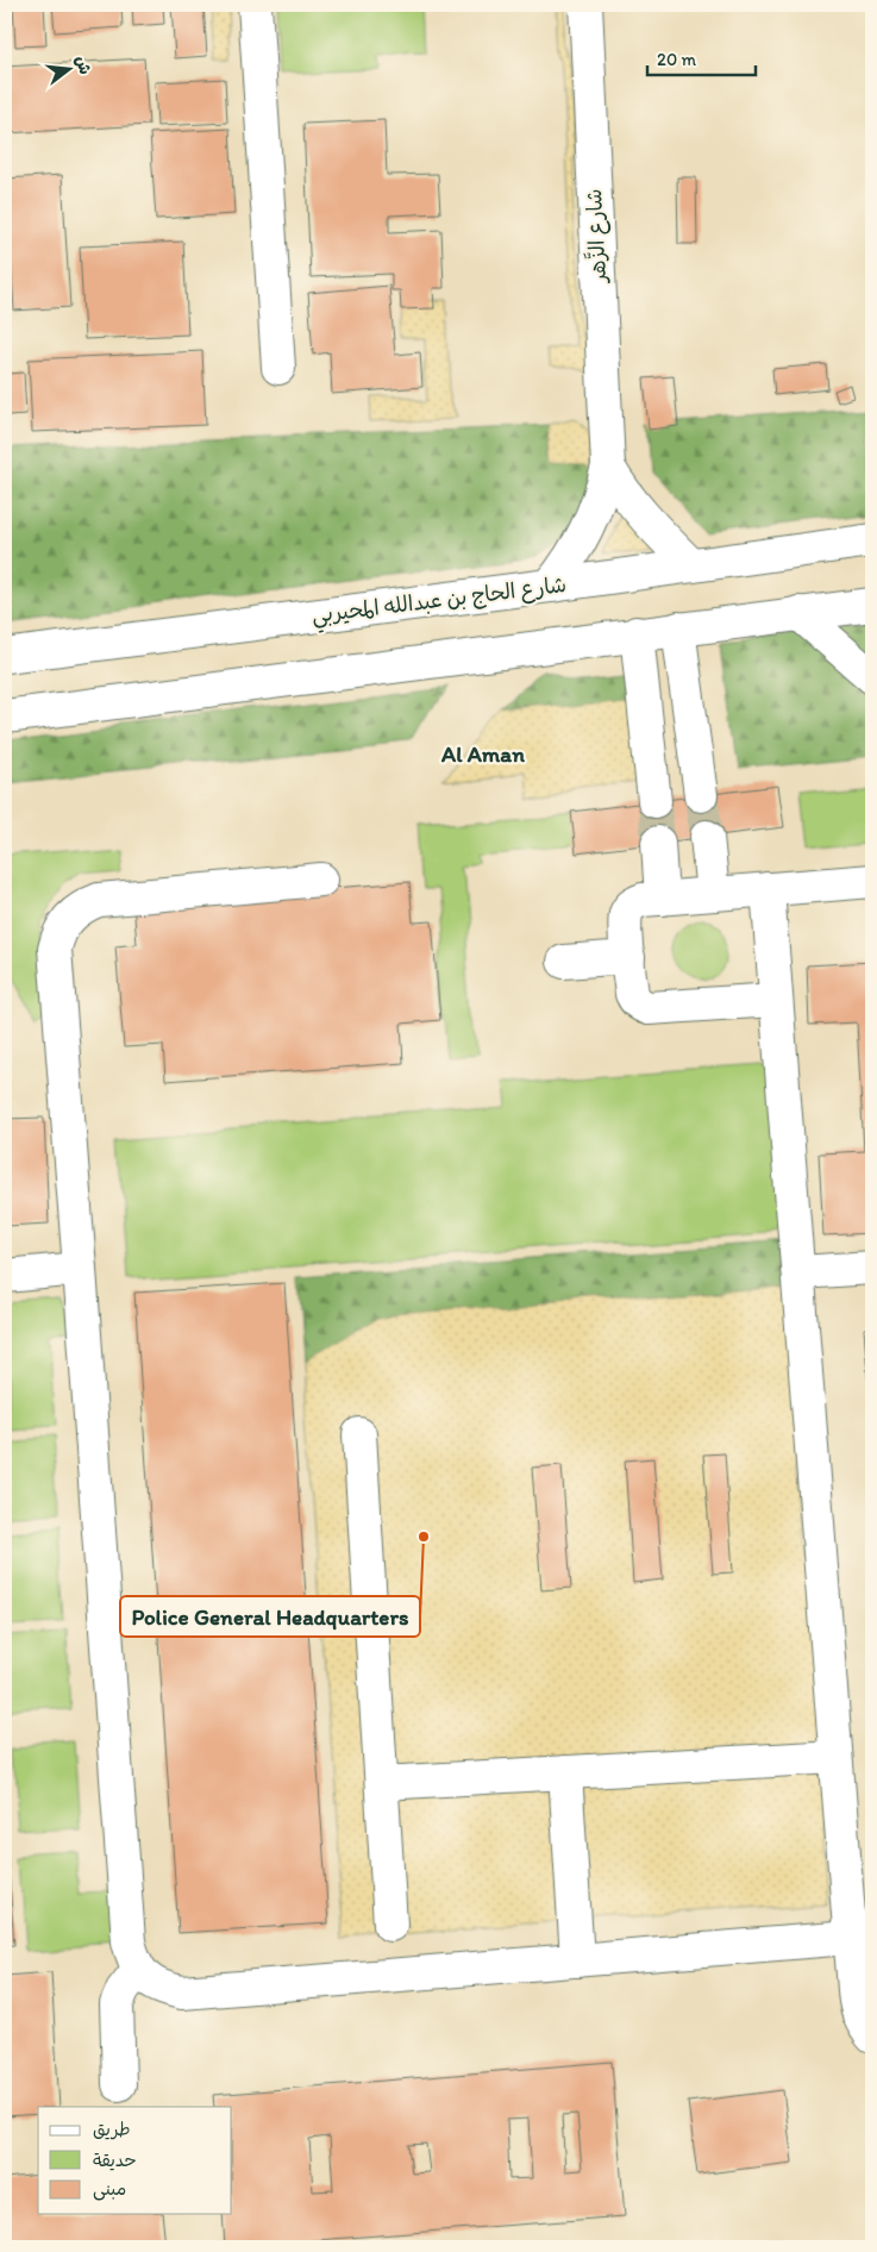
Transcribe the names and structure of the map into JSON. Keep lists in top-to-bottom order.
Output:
{
  "streets": {
    "street": ["شارع الزَّهر", "شارع الحاج بن عبدالله المحيربي"]
  },
  "crossings": [
    ["شارع الزَّهر", "شارع الحاج بن عبدالله المحيربي"]
  ],
  "districts": ["Al Aman"],
  "places": ["Police General Headquarters"],
  "legend": ["طريق", "حديقة", "مبنى"],
  "scale_bar": "20 m",
  "north": "right"
}
